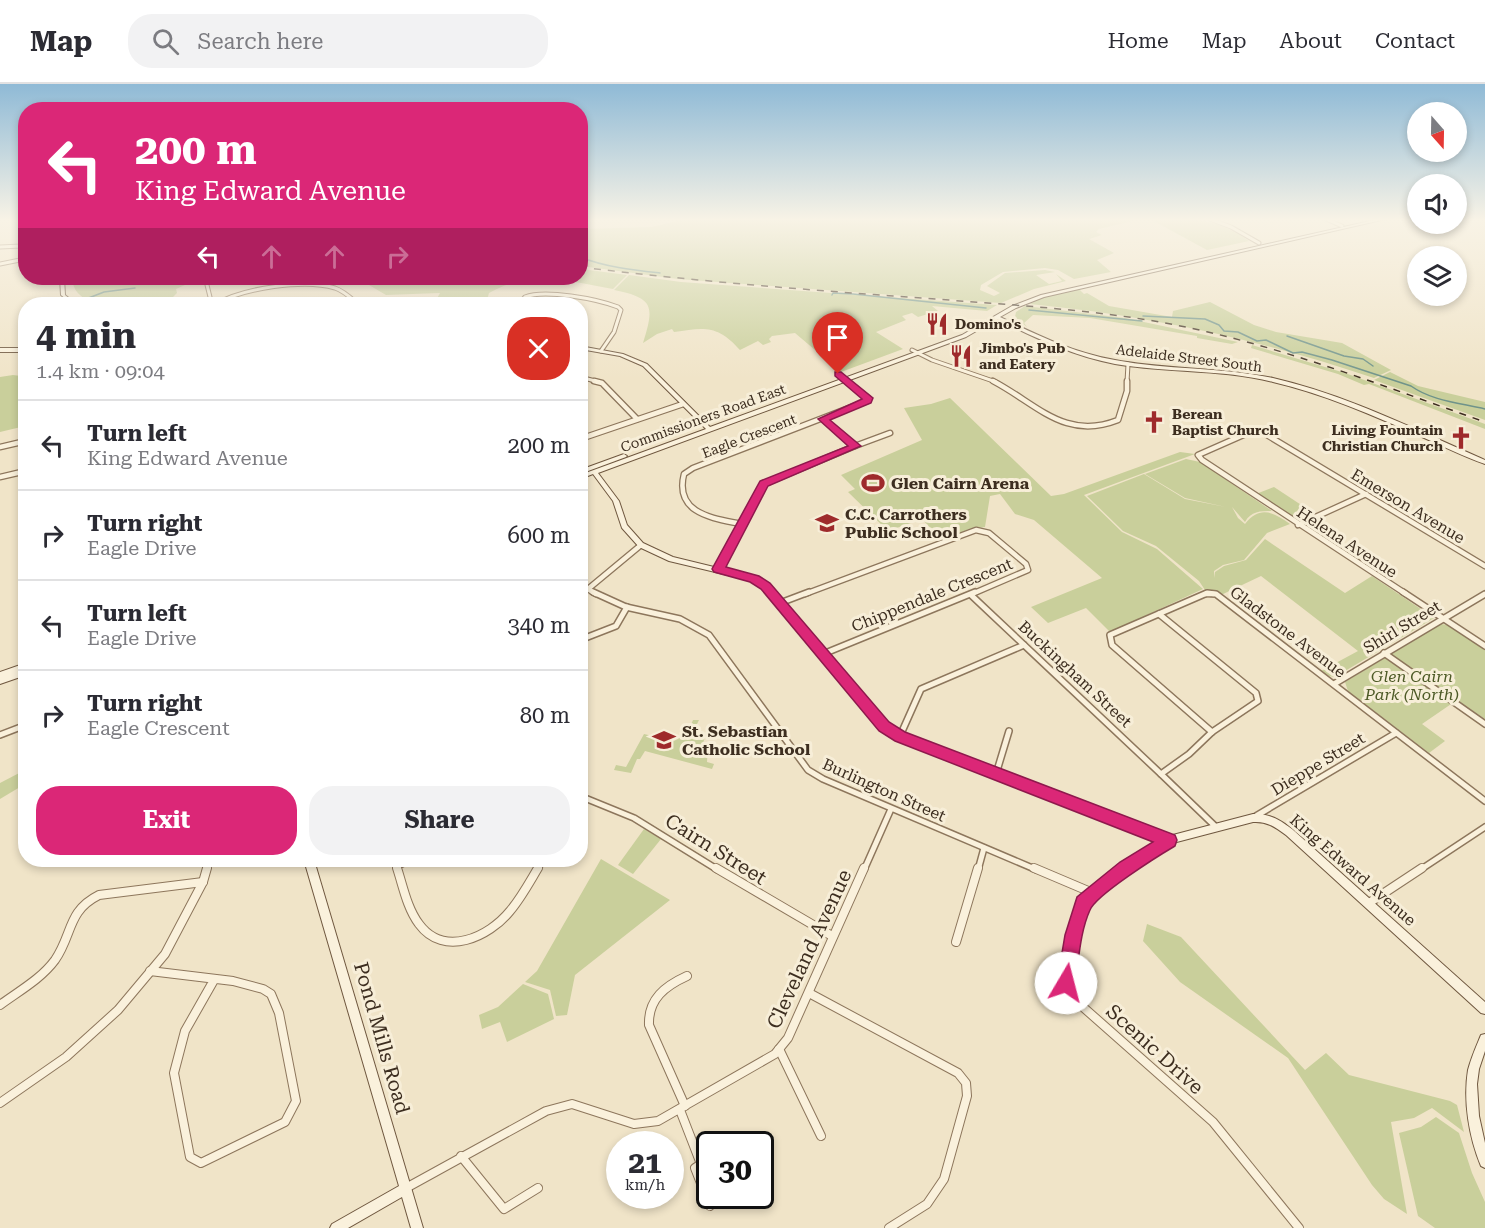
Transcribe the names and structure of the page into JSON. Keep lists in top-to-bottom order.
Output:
{
  "streets": {
    "main road": [
      "Adelaide Street South",
      "Commissioners Road East",
      "King Edward Avenue",
      "Pond Mills Road"
    ],
    "street": [
      "Eagle Crescent",
      "Emerson Avenue",
      "Helena Avenue",
      "Chippendale Crescent",
      "Shirl Street",
      "Gladstone Avenue",
      "Buckingham Street",
      "Dieppe Street",
      "Burlington Street",
      "Cairn Street",
      "Cleveland Avenue",
      "Scenic Drive"
    ]
  },
  "crossings": [
    ["Adelaide Street South", "Commissioners Road East"],
    ["Commissioners Road East", "Eagle Crescent"],
    ["Emerson Avenue", "Helena Avenue"],
    ["Helena Avenue", "Shirl Street"],
    ["Chippendale Crescent", "Buckingham Street"],
    ["Shirl Street", "Gladstone Avenue"],
    ["Gladstone Avenue", "Dieppe Street"],
    ["Dieppe Street", "King Edward Avenue"],
    ["Burlington Street", "Cleveland Avenue"],
    ["Burlington Street", "Scenic Drive"],
    ["Cairn Street", "Cleveland Avenue"],
    ["Cleveland Avenue", "Pond Mills Road"]
  ],
  "parks": ["Glen Cairn Park (North)"],
  "places": {
    "restaurant": ["Domino's", "Jimbo's Pub and Eatery"],
    "church": ["Berean Baptist Church", "Living Fountain Christian Church"],
    "sports": ["Glen Cairn Arena"],
    "school or university": ["C.C. Carrothers Public School", "St. Sebastian Catholic School"]
  },
  "north": "bottom",
  "page": {
    "header": "Map",
    "search": "Search here",
    "nav": [
      "Home",
      "Map",
      "About",
      "Contact"
    ],
    "turn": ["200 m", "King Edward Avenue"],
    "heading": ["4 min", "1.4 km · 09:04"],
    "list": [
      {
        "name": "Turn left",
        "note": "King Edward Avenue",
        "value": "200 m"
      },
      {
        "name": "Turn right",
        "note": "Eagle Drive",
        "value": "600 m"
      },
      {
        "name": "Turn left",
        "note": "Eagle Drive",
        "value": "340 m"
      },
      {
        "name": "Turn right",
        "note": "Eagle Crescent",
        "value": "80 m"
      }
    ],
    "buttons": ["Exit", "Share"],
    "speed": "21 km/h",
    "limit": "30"
  }
}
